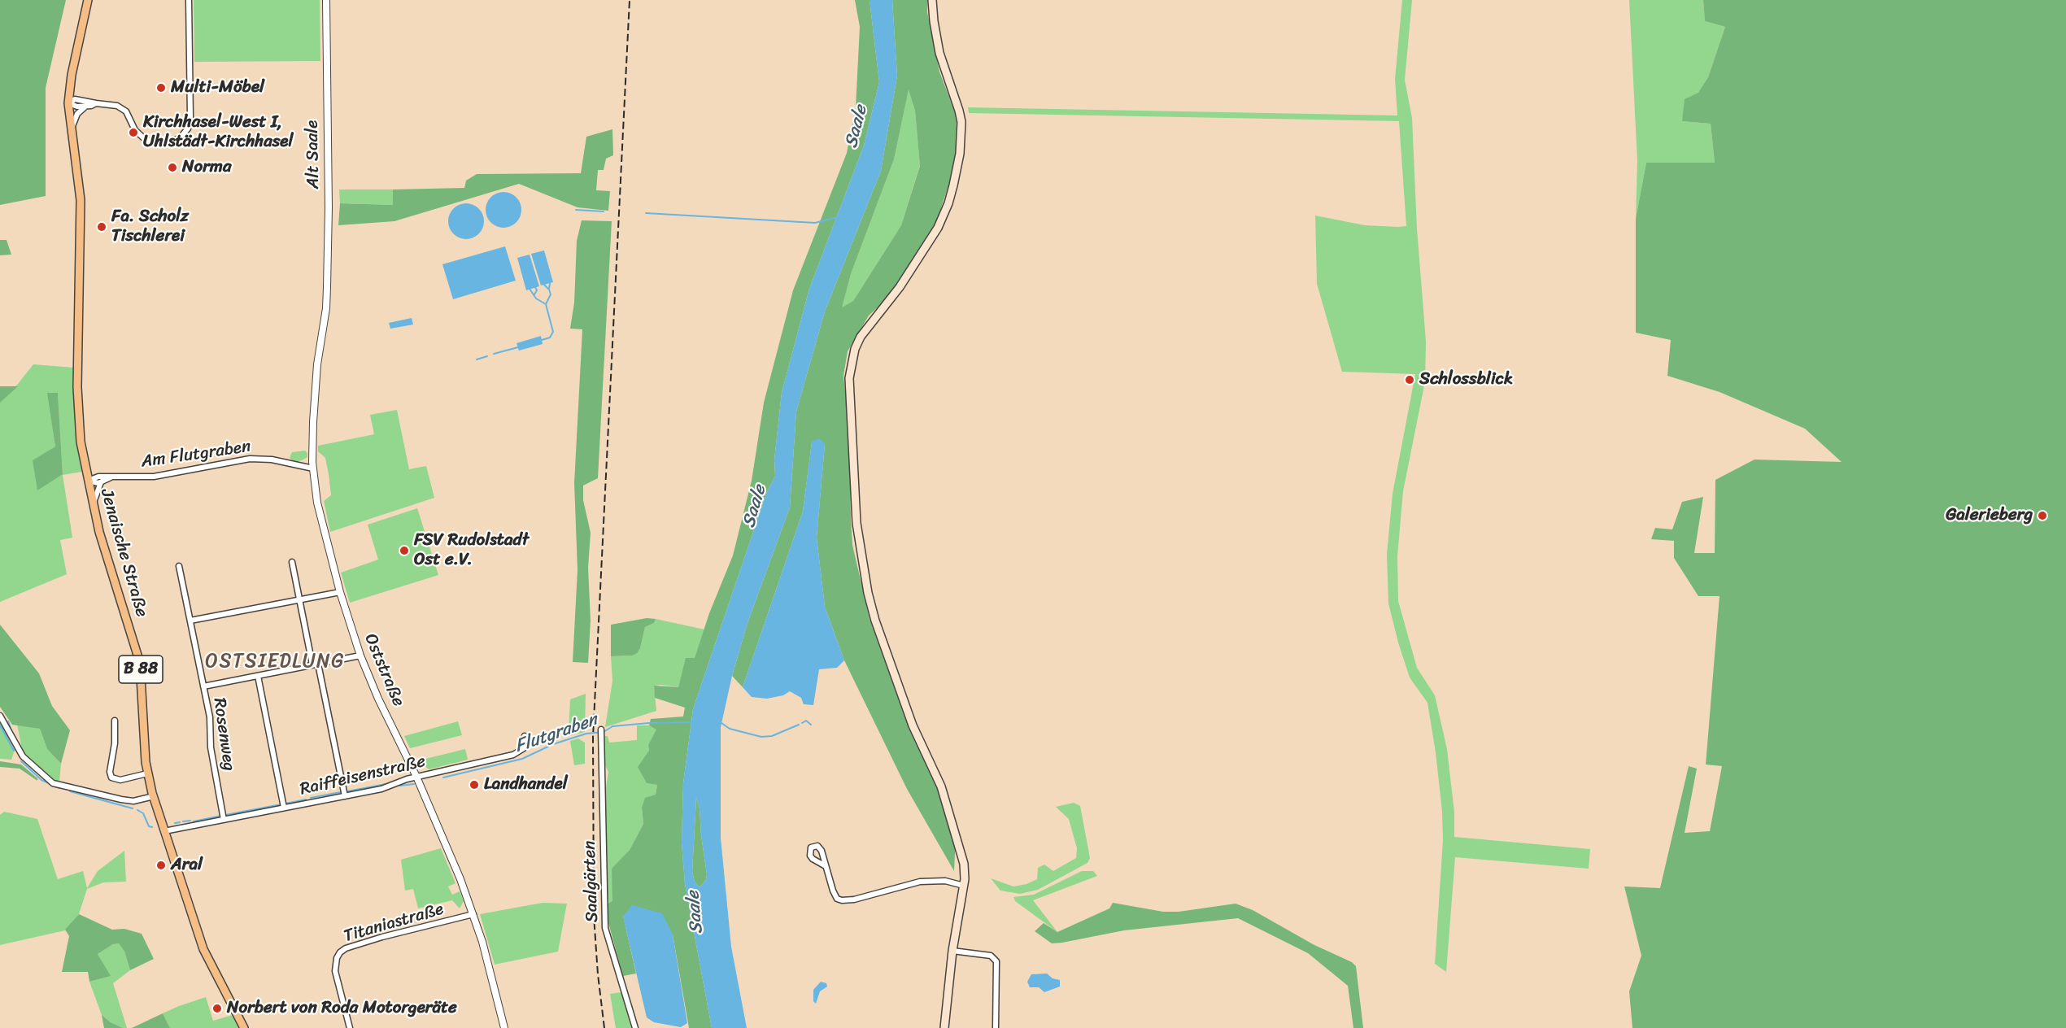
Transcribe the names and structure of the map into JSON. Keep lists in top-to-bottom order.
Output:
{
  "streets": {
    "main road": ["Jenaische Straße", "B 88"],
    "street": [
      "Alt Saale",
      "Am Flutgraben",
      "Oststraße",
      "Rosenweg",
      "Raiffeisenstraße",
      "Saalgärten",
      "Titaniastraße"
    ]
  },
  "crossings": [
    ["Alt Saale", "Oststraße"],
    ["Am Flutgraben", "Jenaische Straße"],
    ["Am Flutgraben", "Oststraße"],
    ["Jenaische Straße", "B 88"],
    ["Jenaische Straße", "Raiffeisenstraße"],
    ["Oststraße", "Raiffeisenstraße"],
    ["Oststraße", "Titaniastraße"],
    ["Rosenweg", "Raiffeisenstraße"]
  ],
  "districts": ["OSTSIEDLUNG"],
  "water": ["Saale", "Flutgraben"],
  "places": [
    "Multi-Möbel",
    "Kirchhasel-West I, Uhlstädt-Kirchhasel",
    "Norma",
    "Fa. Scholz Tischlerei",
    "Schlossblick",
    "Galerieberg",
    "FSV Rudolstadt Ost e.V.",
    "Landhandel",
    "Aral",
    "Norbert von Roda Motorgeräte"
  ]
}
